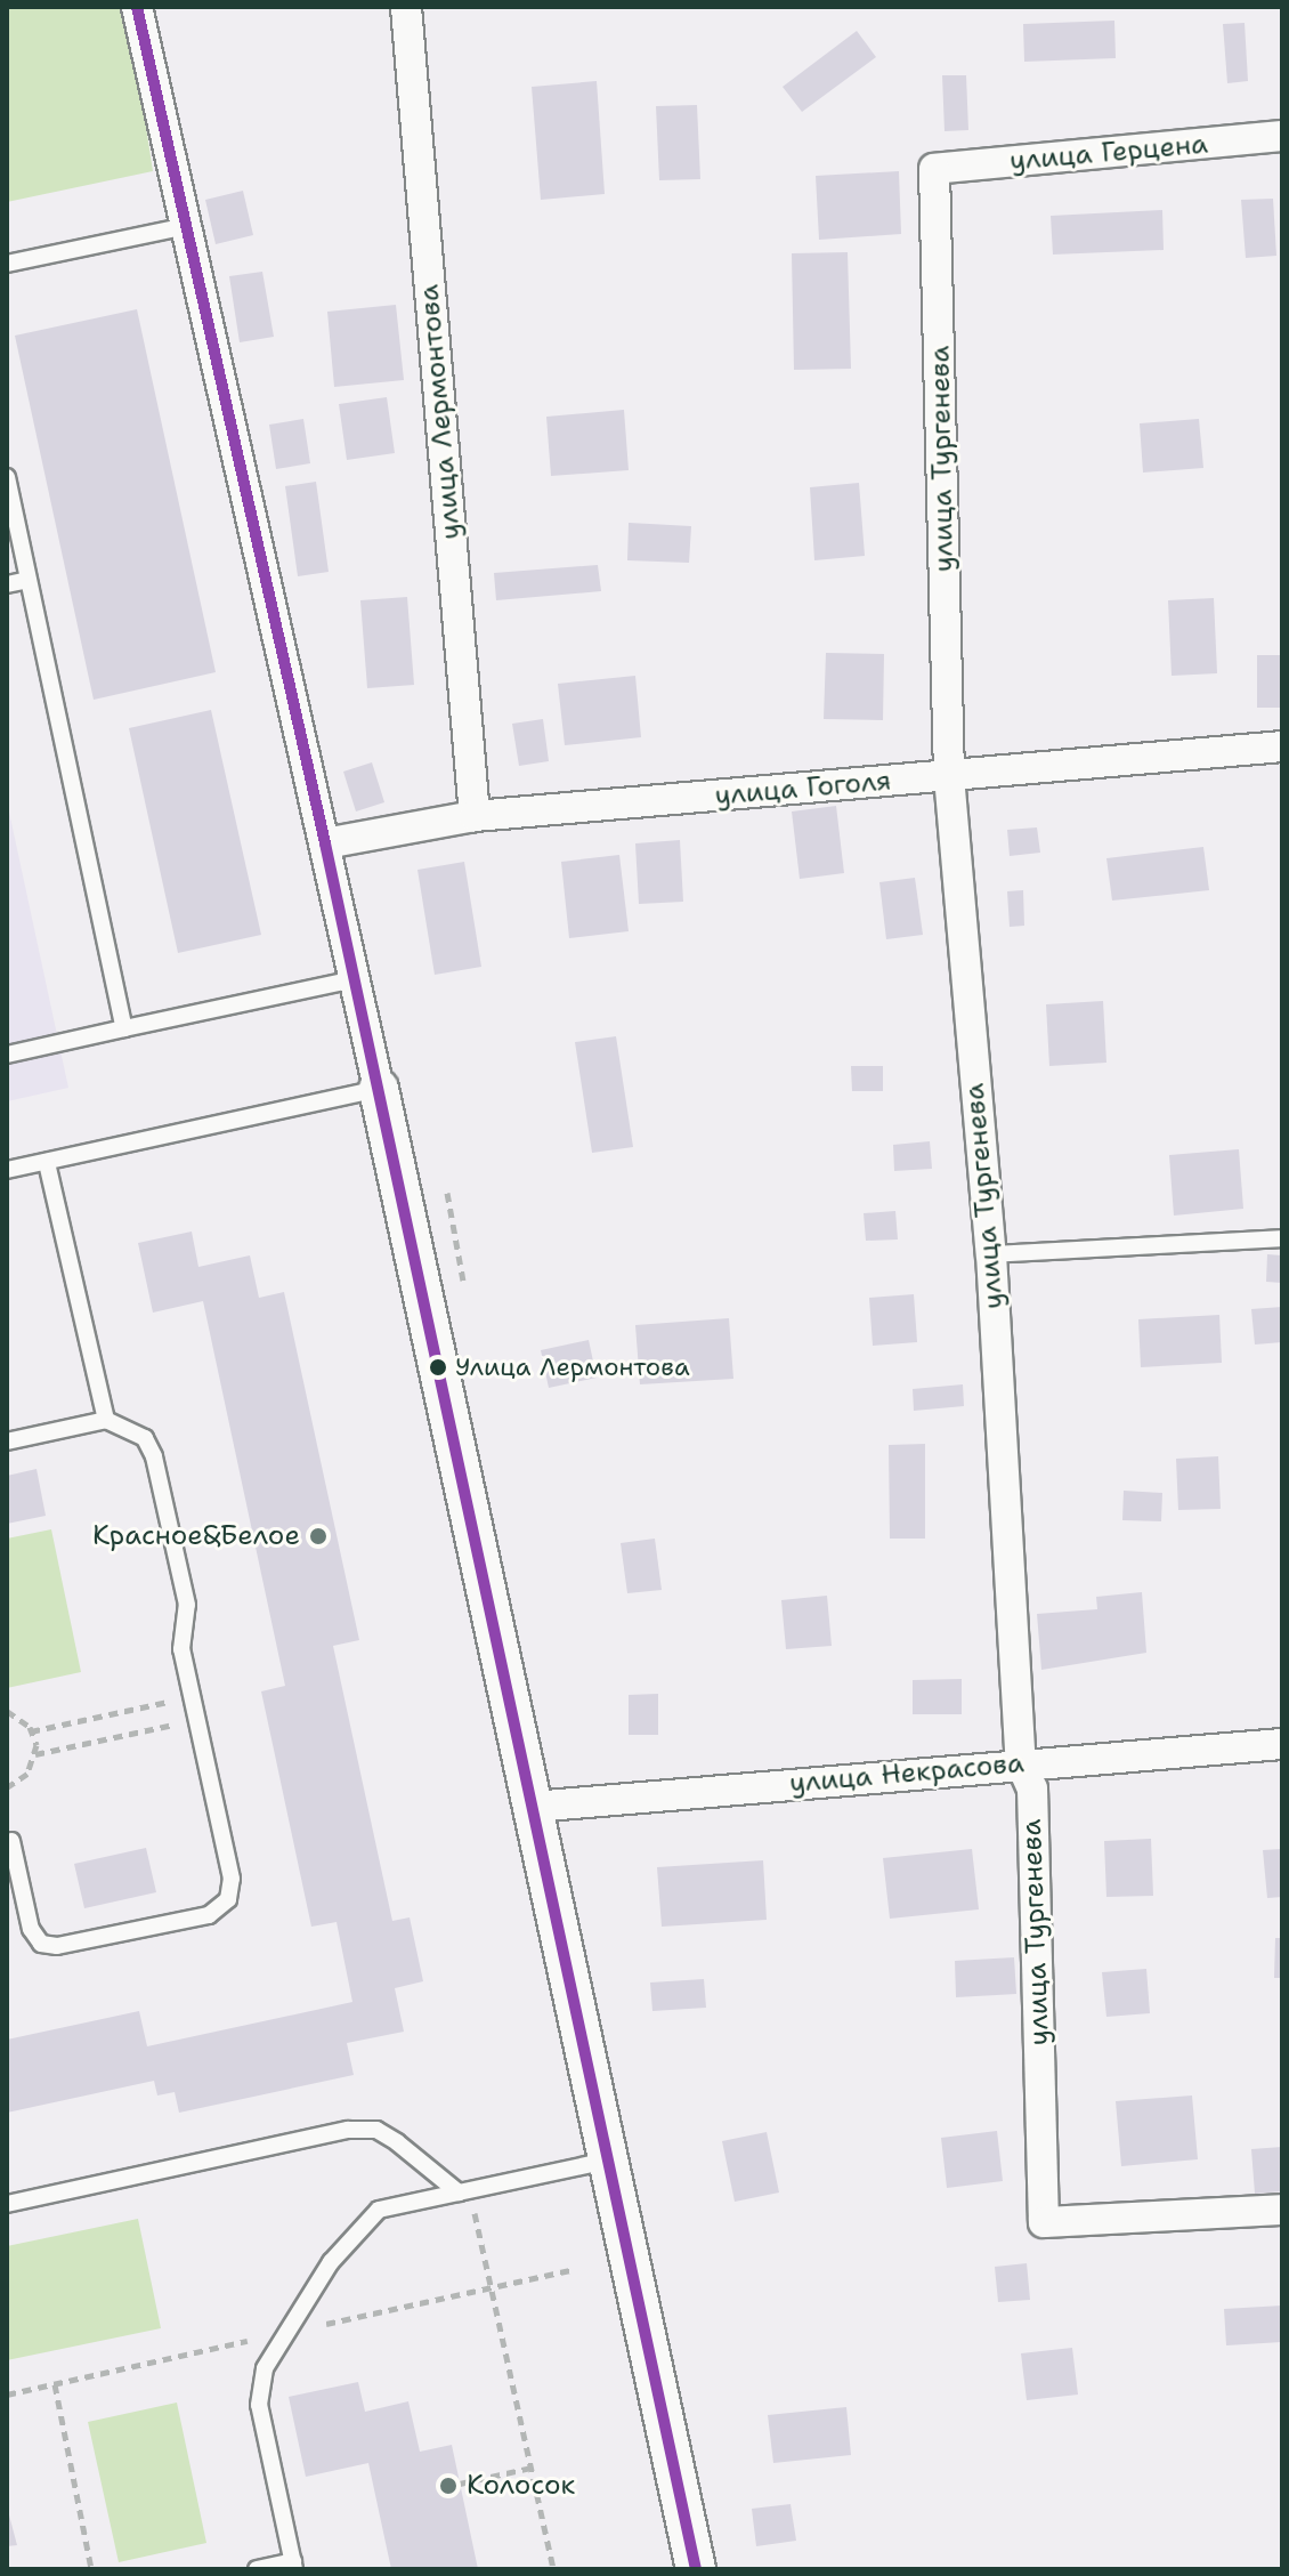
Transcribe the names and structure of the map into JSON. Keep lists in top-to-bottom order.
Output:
{
  "streets": {
    "street": [
      "улица Герцена",
      "улица Лермонтова",
      "улица Тургенева",
      "улица Гоголя",
      "улица Некрасова"
    ]
  },
  "crossings": [
    ["улица Герцена", "улица Тургенева"],
    ["улица Лермонтова", "улица Гоголя"],
    ["улица Тургенева", "улица Гоголя"],
    ["улица Тургенева", "улица Некрасова"]
  ],
  "places": ["Улица Лермонтова", "Красное&Белое", "Колосок"]
}
